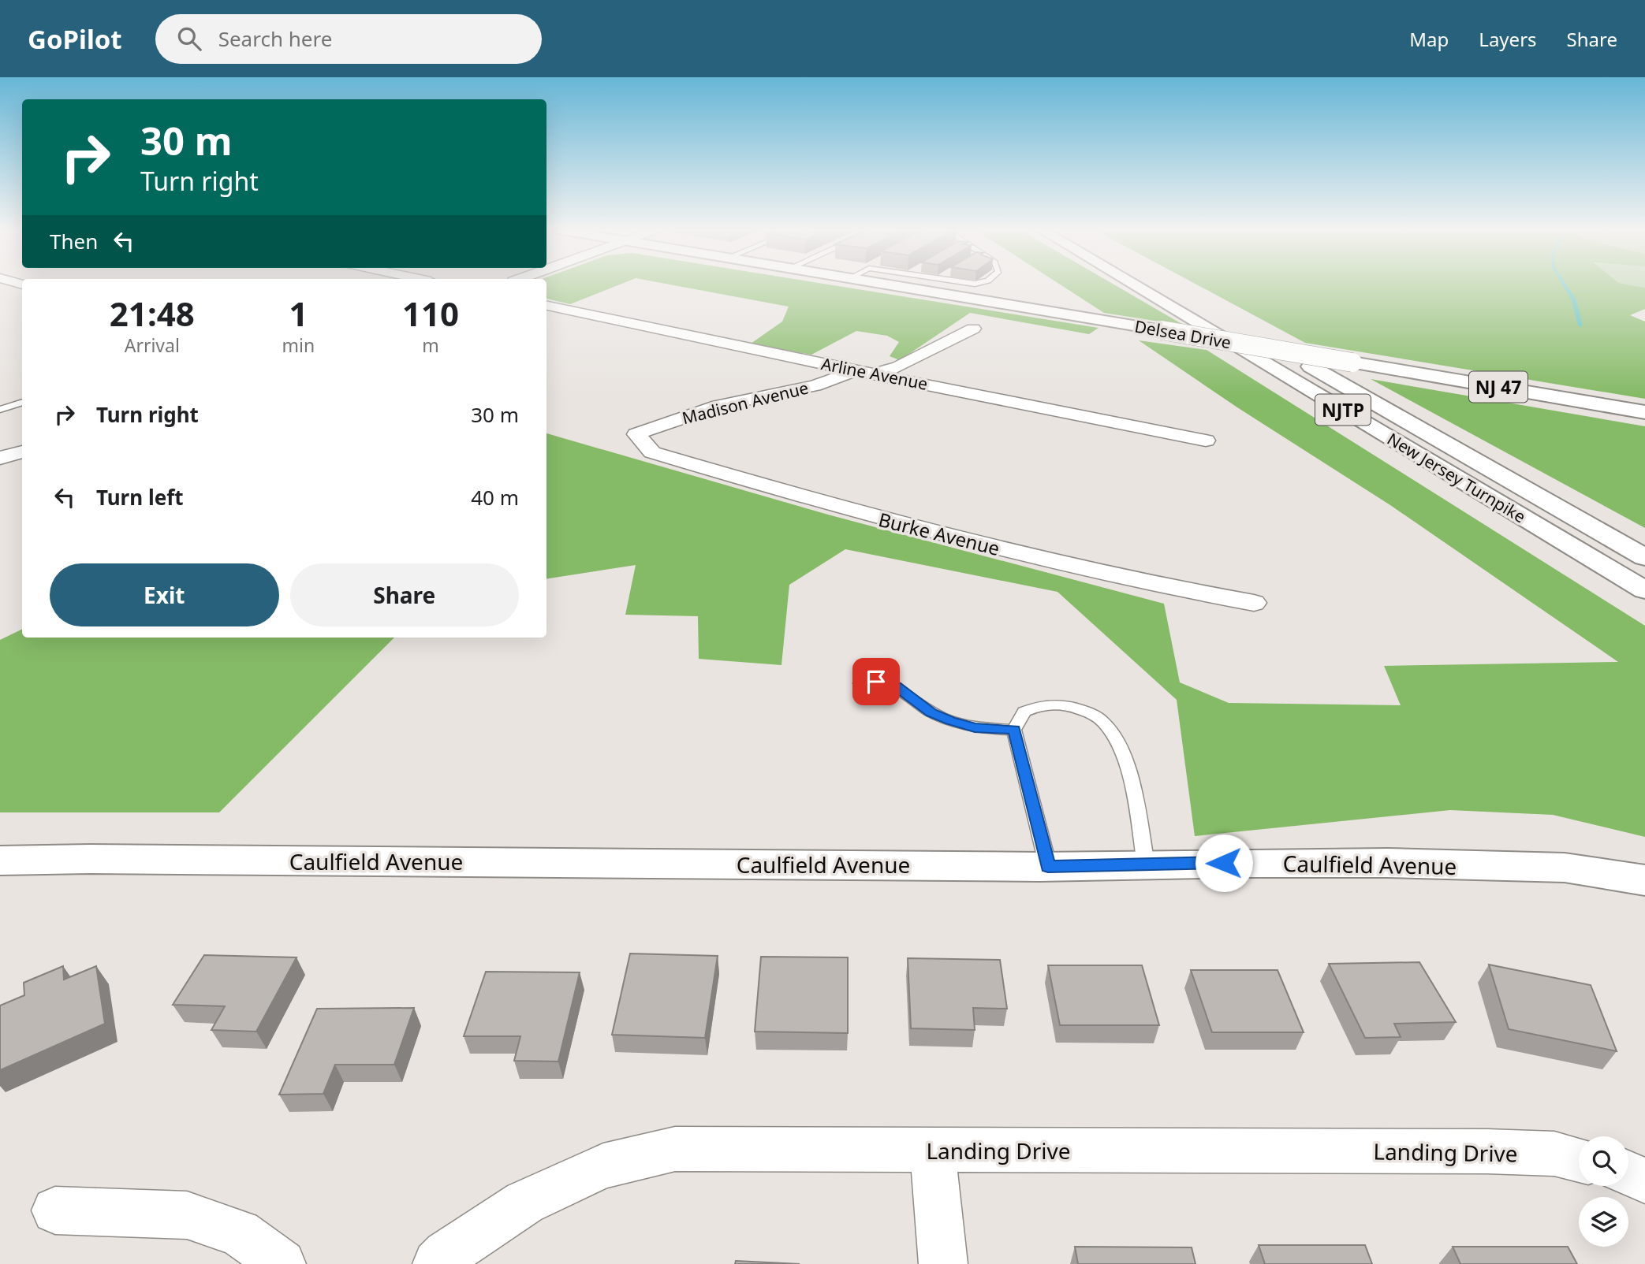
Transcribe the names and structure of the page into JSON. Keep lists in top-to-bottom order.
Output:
{
  "streets": {
    "main road": [
      "Delsea Drive",
      "NJ 47",
      "NJTP",
      "New Jersey Turnpike",
      "Caulfield Avenue"
    ],
    "street": [
      "Arline Avenue",
      "Madison Avenue",
      "Burke Avenue",
      "Landing Drive"
    ]
  },
  "crossings": [
    ["Arline Avenue", "Madison Avenue"],
    ["Madison Avenue", "Burke Avenue"]
  ],
  "page": {
    "header": "GoPilot",
    "search": "Search here",
    "nav": ["Map", "Layers", "Share"],
    "turn": ["30 m", "Turn right"],
    "then": "Then",
    "eta": [
      "21:48",
      "Arrival",
      "1",
      "min",
      "110",
      "m"
    ],
    "list": [
      {
        "name": "Turn right",
        "value": "30 m"
      },
      {
        "name": "Turn left",
        "value": "40 m"
      }
    ],
    "buttons": ["Exit", "Share"]
  }
}
